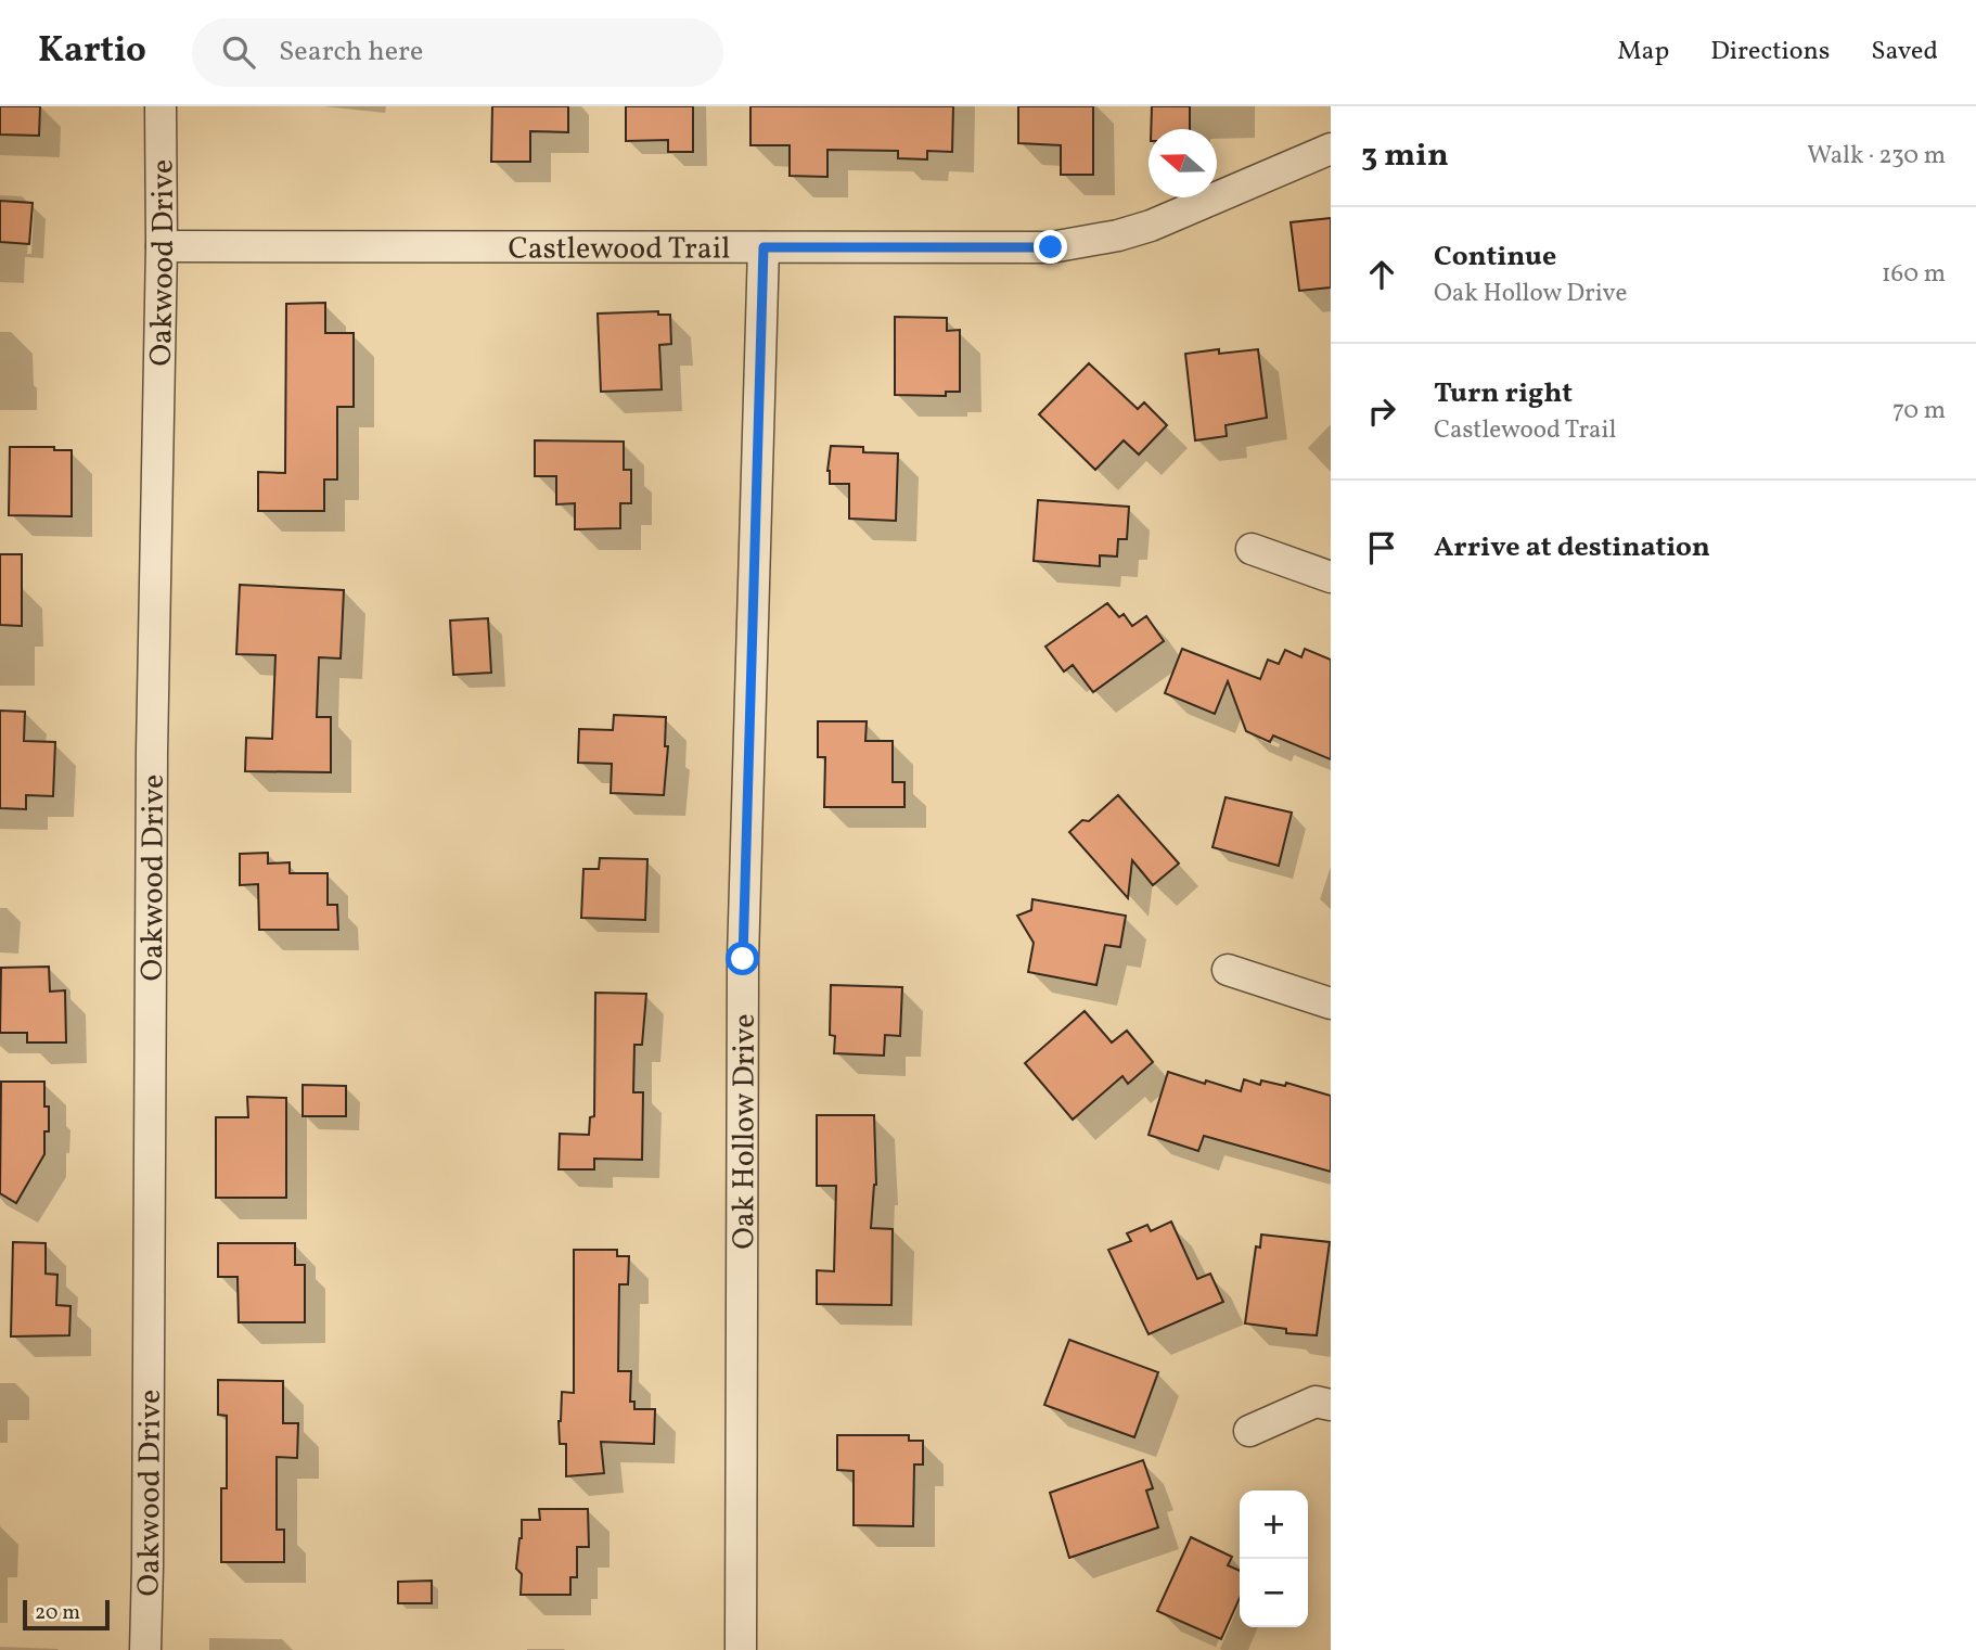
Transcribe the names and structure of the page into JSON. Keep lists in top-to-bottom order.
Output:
{
  "streets": {
    "street": ["Castlewood Trail", "Oakwood Drive", "Oak Hollow Drive"]
  },
  "crossings": [
    ["Castlewood Trail", "Oakwood Drive"],
    ["Castlewood Trail", "Oak Hollow Drive"]
  ],
  "scale_bar": "20 m",
  "north": "left",
  "page": {
    "header": "Kartio",
    "search": "Search here",
    "nav": ["Map", "Directions", "Saved"],
    "heading": ["3 min", "Walk · 230 m"],
    "list": [
      ["Continue", "Oak Hollow Drive", "160 m"],
      ["Turn right", "Castlewood Trail", "70 m"],
      "Arrive at destination"
    ],
    "map_buttons": ["+", "−"],
    "scale": "20 m"
  }
}
